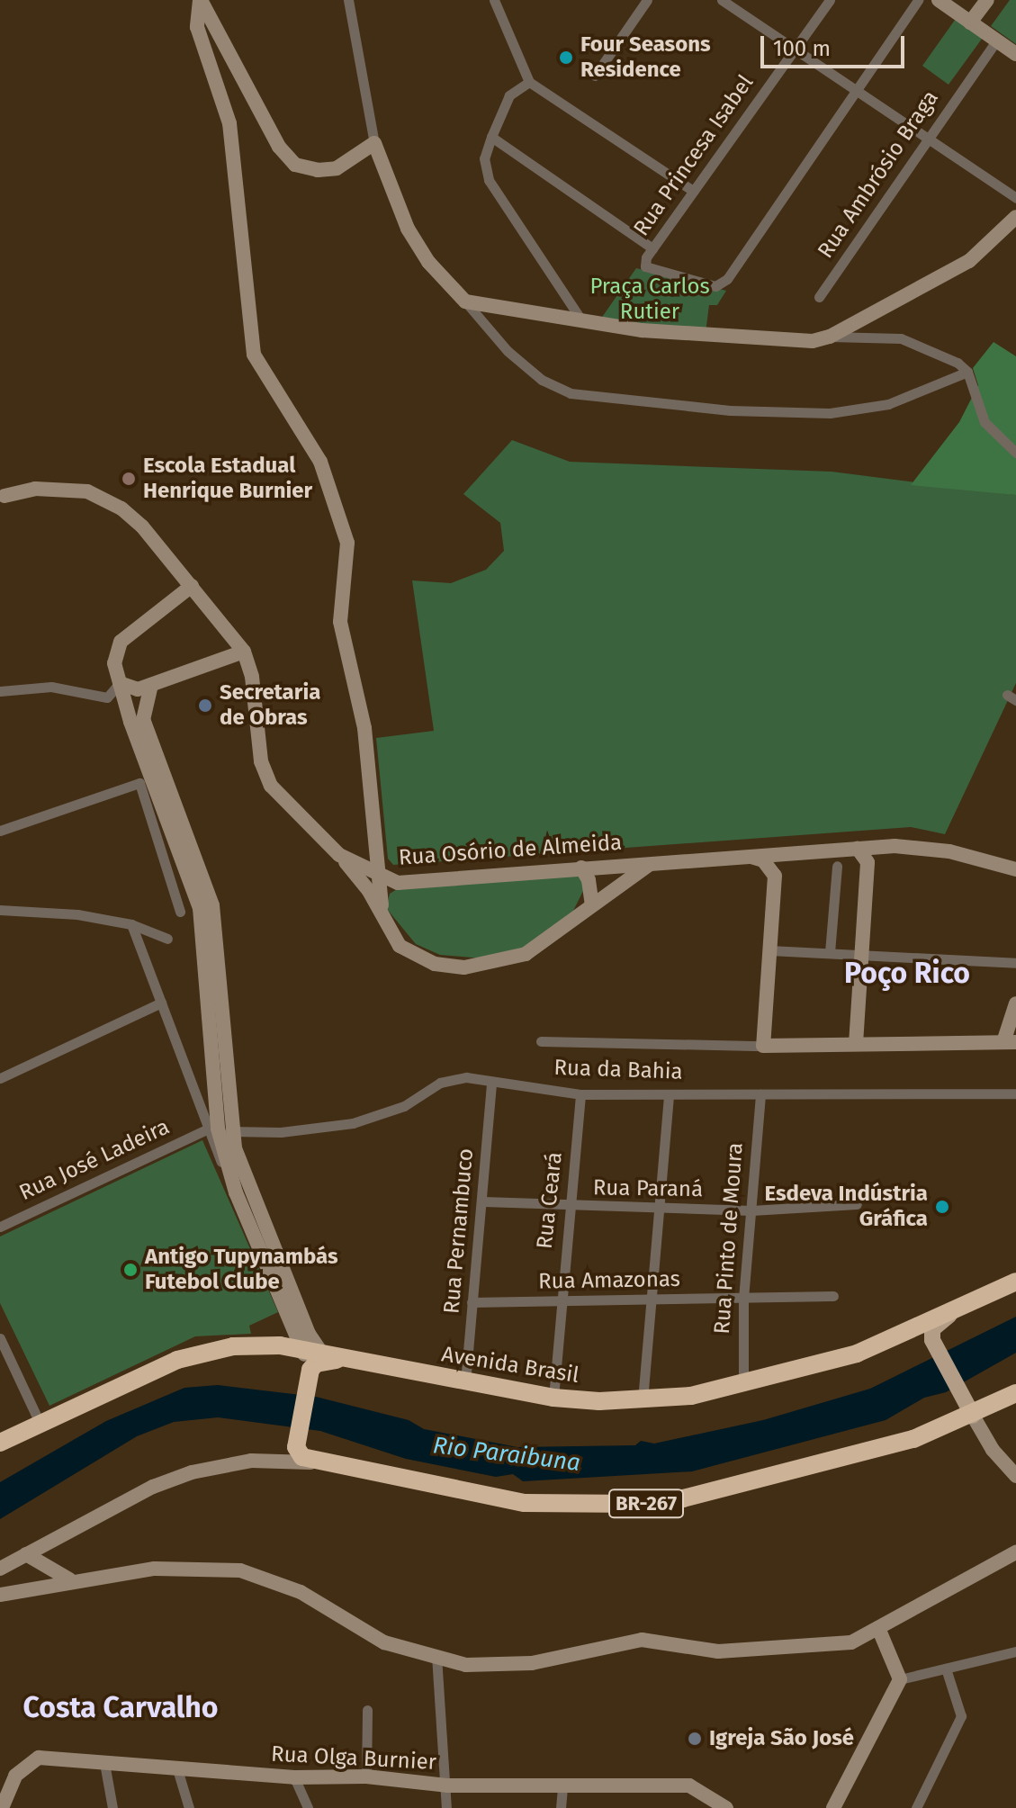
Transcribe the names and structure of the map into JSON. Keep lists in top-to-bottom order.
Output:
{
  "streets": {
    "highway": ["Avenida Brasil", "BR-267"],
    "street": [
      "Rua Princesa Isabel",
      "Rua Ambrósio Braga",
      "Rua Osório de Almeida",
      "Rua da Bahia",
      "Rua José Ladeira",
      "Rua Paraná",
      "Rua Ceará",
      "Rua Pernambuco",
      "Rua Pinto de Moura",
      "Rua Amazonas",
      "Rua Olga Burnier"
    ]
  },
  "crossings": [
    ["Rua da Bahia", "Rua José Ladeira"],
    ["Rua da Bahia", "Rua Ceará"],
    ["Rua da Bahia", "Rua Pernambuco"],
    ["Rua da Bahia", "Rua Pinto de Moura"],
    ["Rua Paraná", "Rua Ceará"],
    ["Rua Paraná", "Rua Pernambuco"],
    ["Rua Paraná", "Rua Pinto de Moura"],
    ["Rua Ceará", "Rua Amazonas"],
    ["Rua Ceará", "Avenida Brasil"],
    ["Rua Pernambuco", "Rua Amazonas"],
    ["Rua Pernambuco", "Avenida Brasil"],
    ["Rua Pinto de Moura", "Rua Amazonas"],
    ["Rua Pinto de Moura", "Avenida Brasil"]
  ],
  "districts": ["Poço Rico", "Costa Carvalho"],
  "water": ["Rio Paraibuna"],
  "parks": ["Praça Carlos Rutier"],
  "places": [
    "Four Seasons Residence",
    "Escola Estadual Henrique Burnier",
    "Secretaria de Obras",
    "Esdeva Indústria Gráfica",
    "Antigo Tupynambás Futebol Clube",
    "Igreja São José"
  ],
  "scale_bar": "100 m"
}
